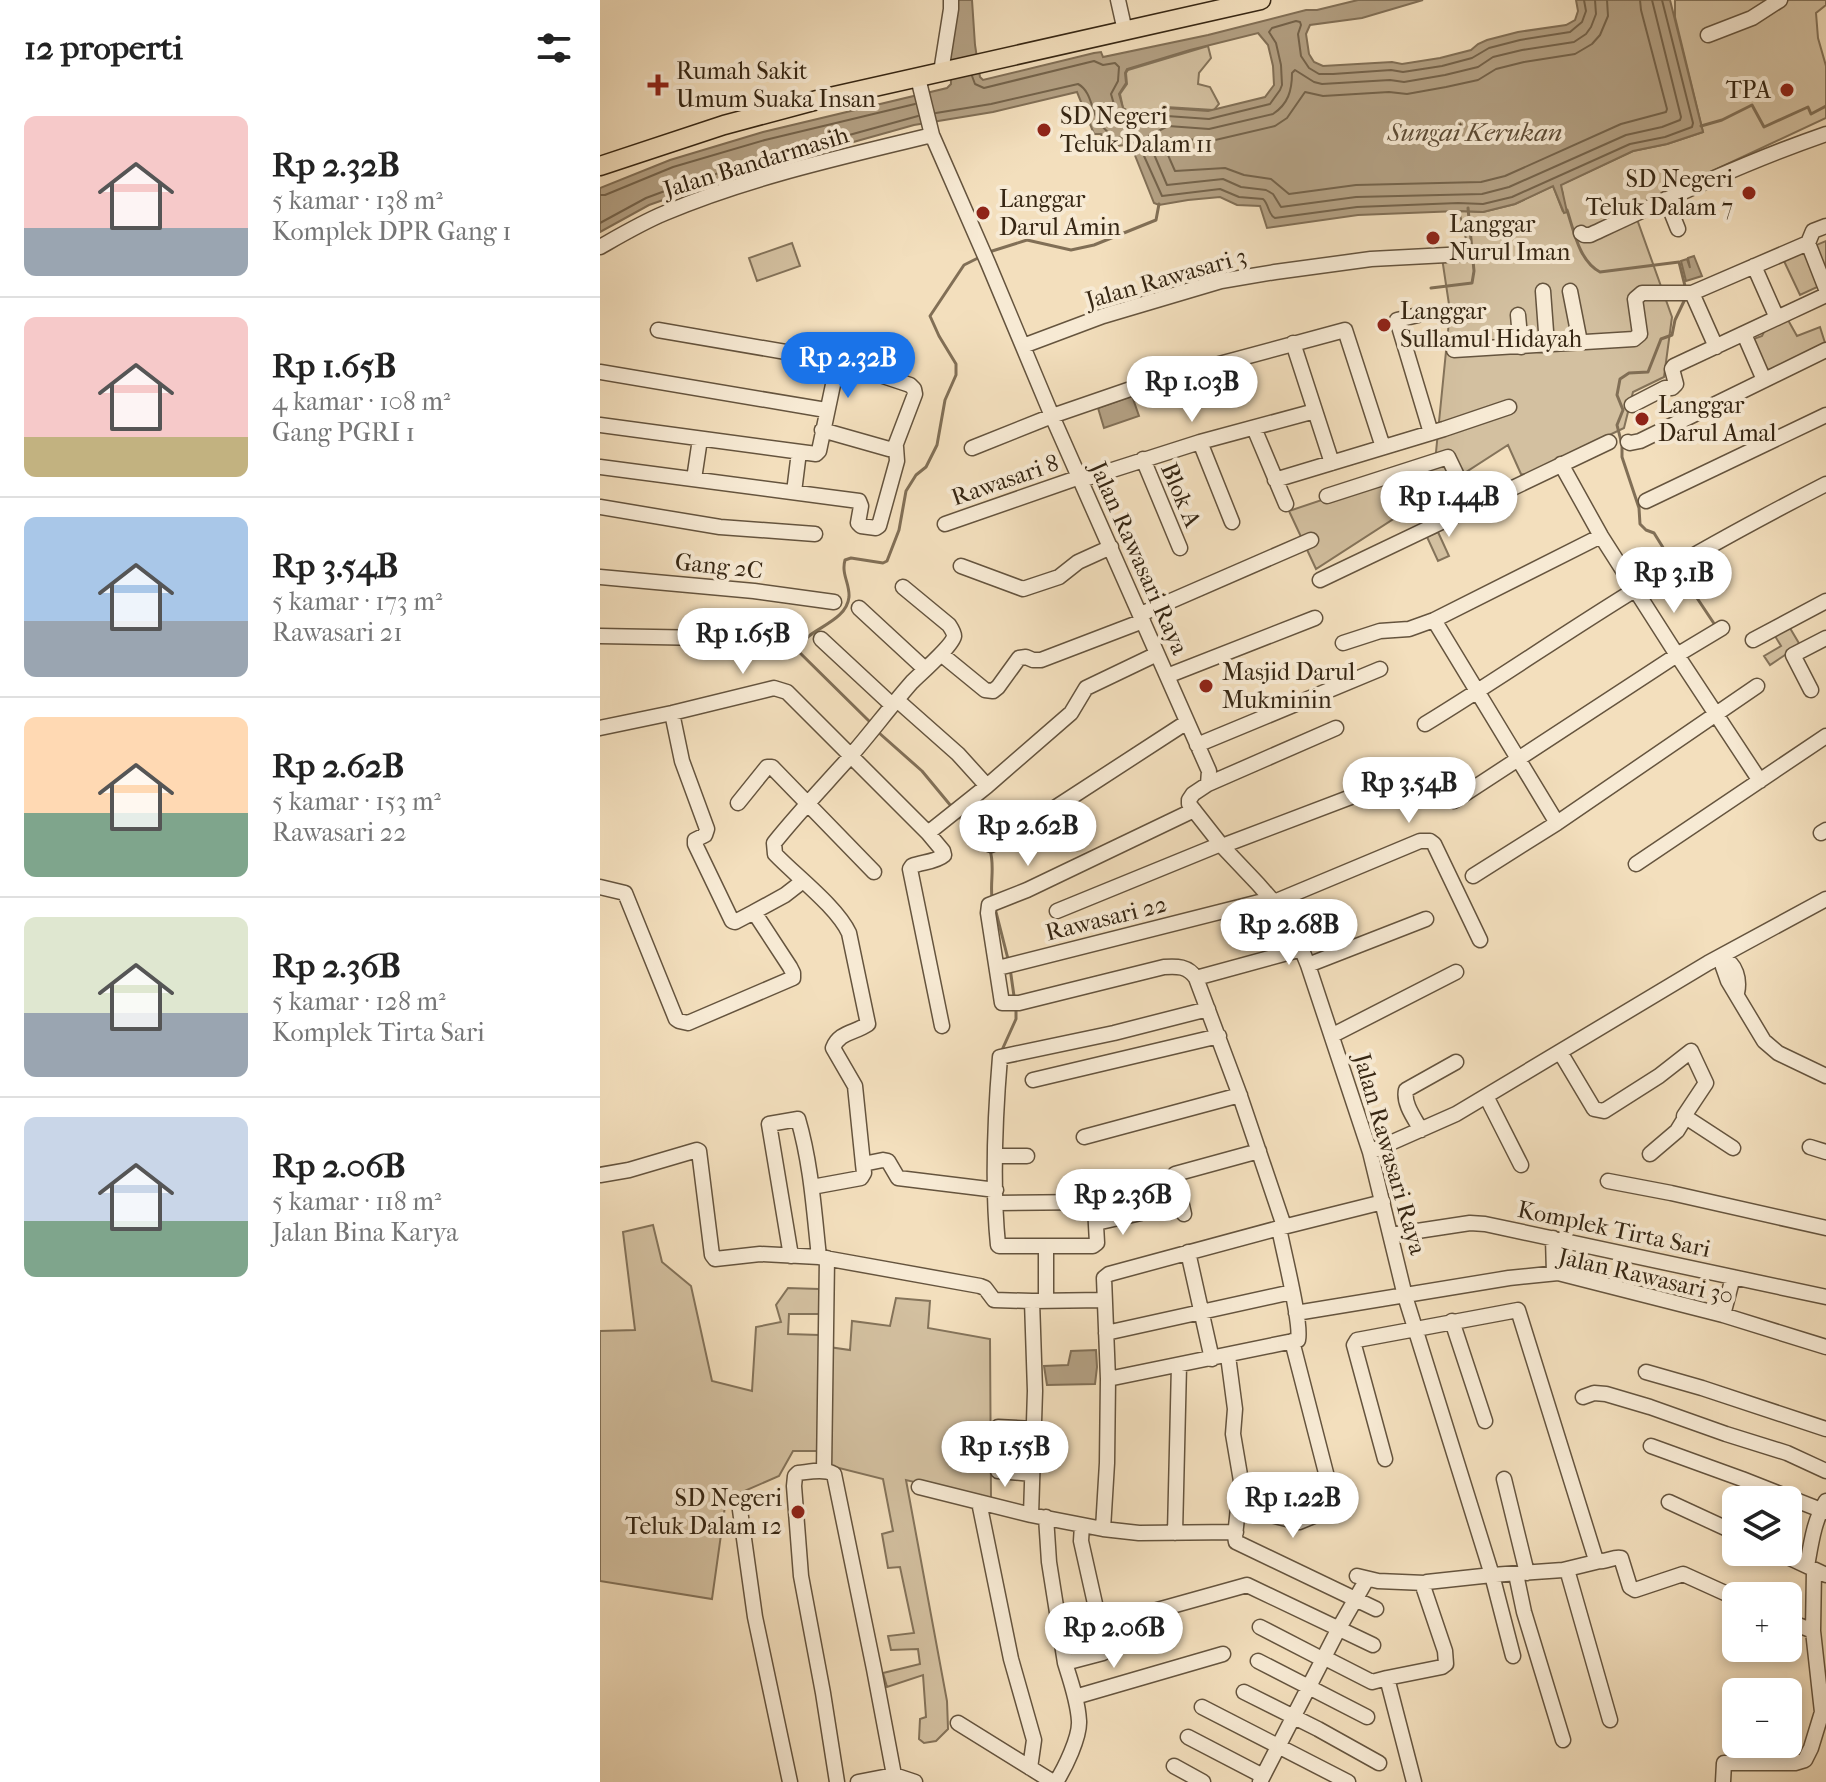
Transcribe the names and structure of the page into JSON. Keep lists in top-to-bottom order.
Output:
{
  "streets": {
    "street": [
      "Jalan Bandarmasih",
      "Jalan Rawasari 3",
      "Rawasari 8",
      "Blok A",
      "Jalan Rawasari Raya",
      "Gang 2C",
      "Rawasari 22",
      "Komplek Tirta Sari",
      "Jalan Rawasari 30"
    ]
  },
  "crossings": [
    ["Jalan Bandarmasih", "Jalan Rawasari Raya"],
    ["Jalan Rawasari 3", "Jalan Rawasari Raya"],
    ["Rawasari 8", "Blok A"],
    ["Rawasari 8", "Jalan Rawasari Raya"],
    ["Jalan Rawasari Raya", "Rawasari 22"],
    ["Jalan Rawasari Raya", "Komplek Tirta Sari"],
    ["Jalan Rawasari Raya", "Jalan Rawasari 30"]
  ],
  "water": ["Sungai Kerukan"],
  "places": {
    "health": ["Rumah Sakit Umum Suaka Insan"],
    "other": [
      "TPA",
      "SD Negeri Teluk Dalam 11",
      "SD Negeri Teluk Dalam 7",
      "Langgar Darul Amin",
      "Langgar Nurul Iman",
      "Langgar Sullamul Hidayah",
      "Langgar Darul Amal",
      "Masjid Darul Mukminin",
      "SD Negeri Teluk Dalam 12"
    ]
  },
  "page": {
    "heading": "12 properti",
    "list": [
      {
        "name": "Rp 2.32B",
        "note": "5 kamar · 138 m² · Komplek DPR Gang 1"
      },
      {
        "name": "Rp 1.65B",
        "note": "4 kamar · 108 m² · Gang PGRI 1"
      },
      {
        "name": "Rp 3.54B",
        "note": "5 kamar · 173 m² · Rawasari 21"
      },
      {
        "name": "Rp 2.62B",
        "note": "5 kamar · 153 m² · Rawasari 22"
      },
      {
        "name": "Rp 2.36B",
        "note": "5 kamar · 128 m² · Komplek Tirta Sari"
      },
      {
        "name": "Rp 2.06B",
        "note": "5 kamar · 118 m² · Jalan Bina Karya"
      }
    ],
    "price": [
      "Rp 2.32B",
      "Rp 1.03B",
      "Rp 1.44B",
      "Rp 3.1B",
      "Rp 1.65B",
      "Rp 3.54B",
      "Rp 2.62B",
      "Rp 2.68B",
      "Rp 2.36B",
      "Rp 1.55B",
      "Rp 1.22B",
      "Rp 2.06B"
    ],
    "map_buttons": ["+", "−"]
  }
}
